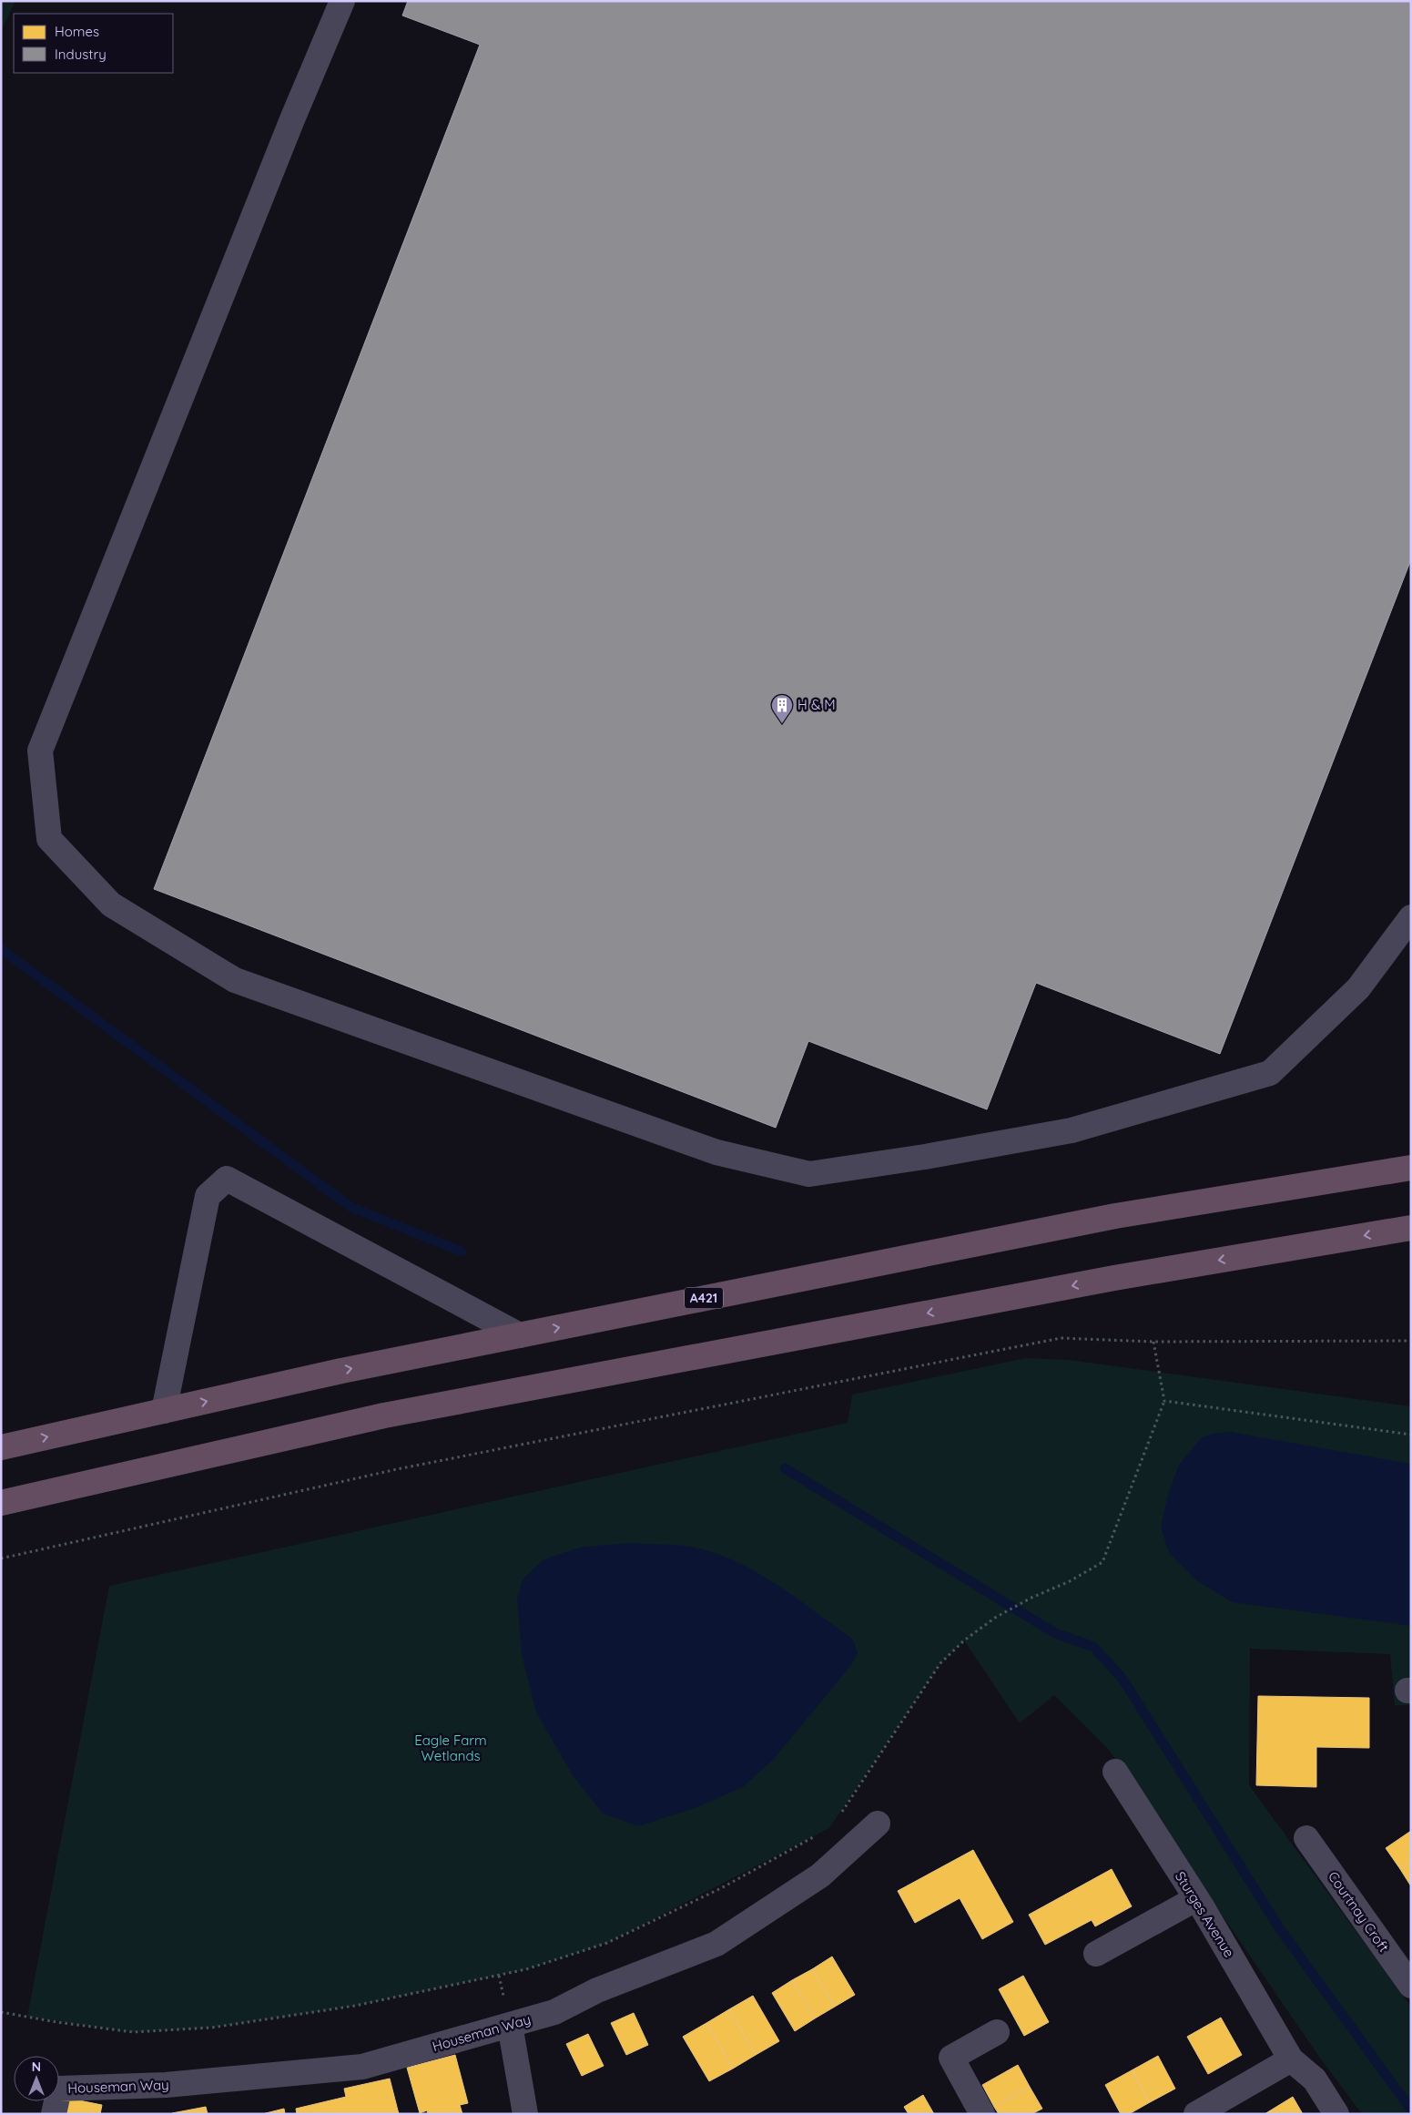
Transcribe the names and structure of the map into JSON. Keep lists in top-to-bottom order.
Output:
{
  "streets": {
    "highway": ["A421"],
    "street": ["Courtnay Croft", "Sturges Avenue", "Houseman Way"]
  },
  "parks": ["Eagle Farm Wetlands"],
  "places": {
    "building": ["H & M"]
  },
  "legend": ["Homes", "Industry"],
  "north": "top"
}
